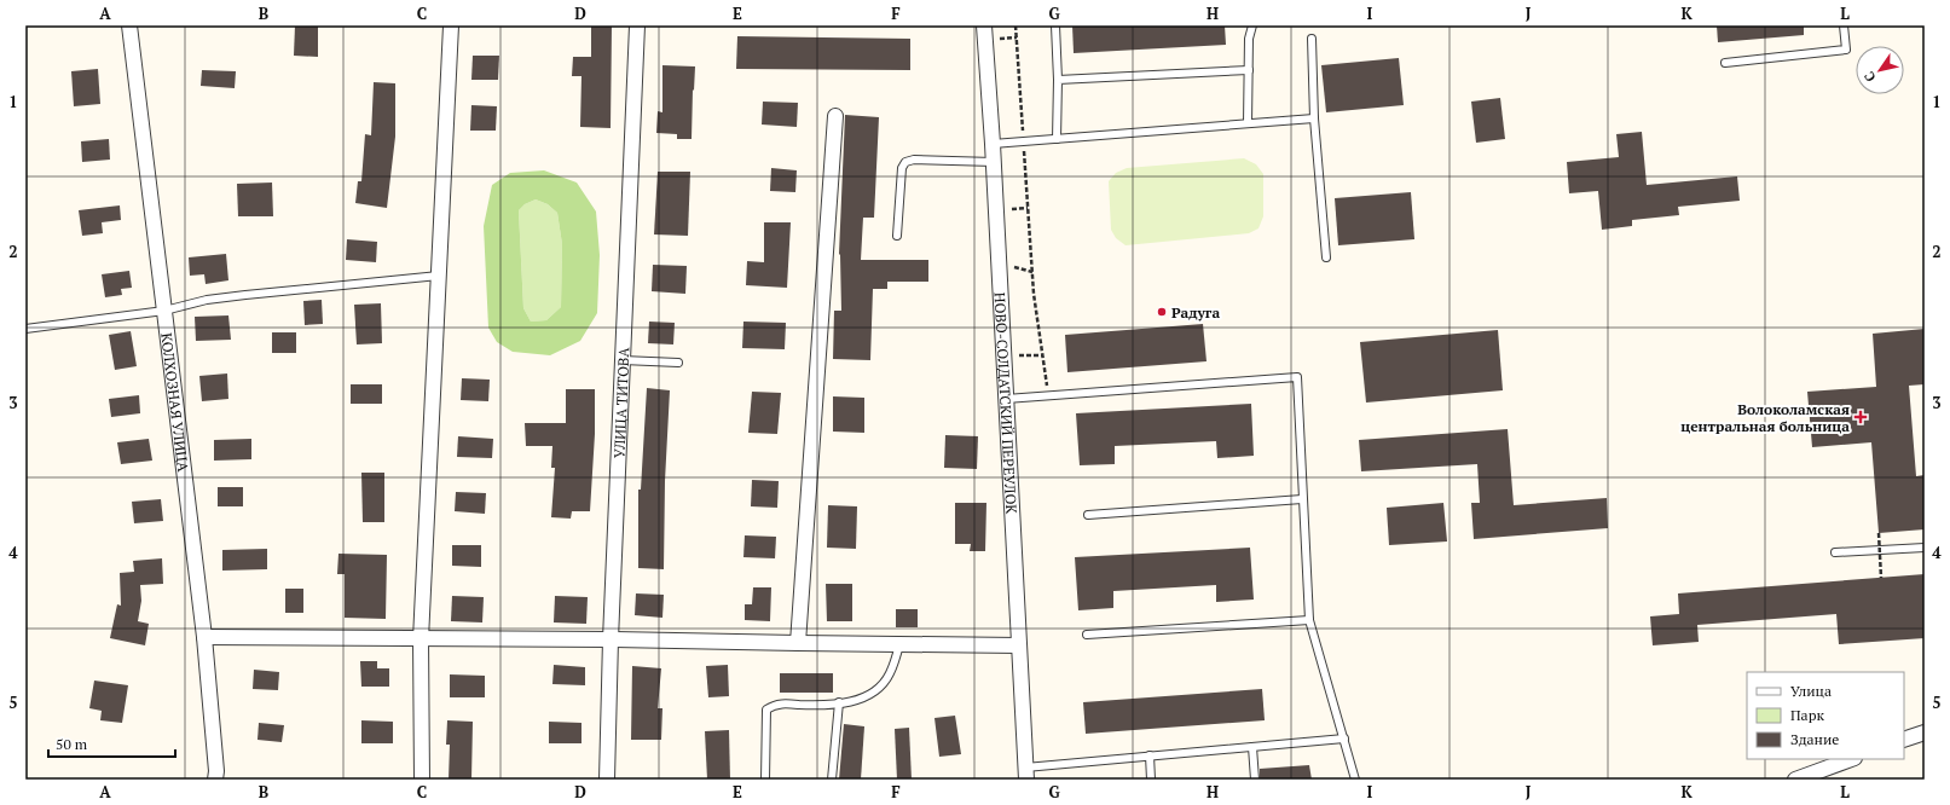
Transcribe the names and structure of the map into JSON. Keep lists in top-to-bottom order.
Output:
{
  "streets": {
    "street": ["КОЛХОЗНАЯ УЛИЦА", "УЛИЦА ТИТОВА", "НОВО-СОЛДАТСКИЙ ПЕРЕУЛОК"]
  },
  "places": {
    "other": ["Радуга"],
    "health": ["Волоколамская центральная больница"]
  },
  "legend": ["Улица", "Парк", "Здание"],
  "scale_bar": "50 m",
  "north": "bottom left",
  "grid": {
    "columns": [
      "A",
      "B",
      "C",
      "D",
      "E",
      "F",
      "G",
      "H",
      "I",
      "J",
      "K",
      "L"
    ],
    "rows": [
      "1",
      "2",
      "3",
      "4",
      "5"
    ]
  }
}
